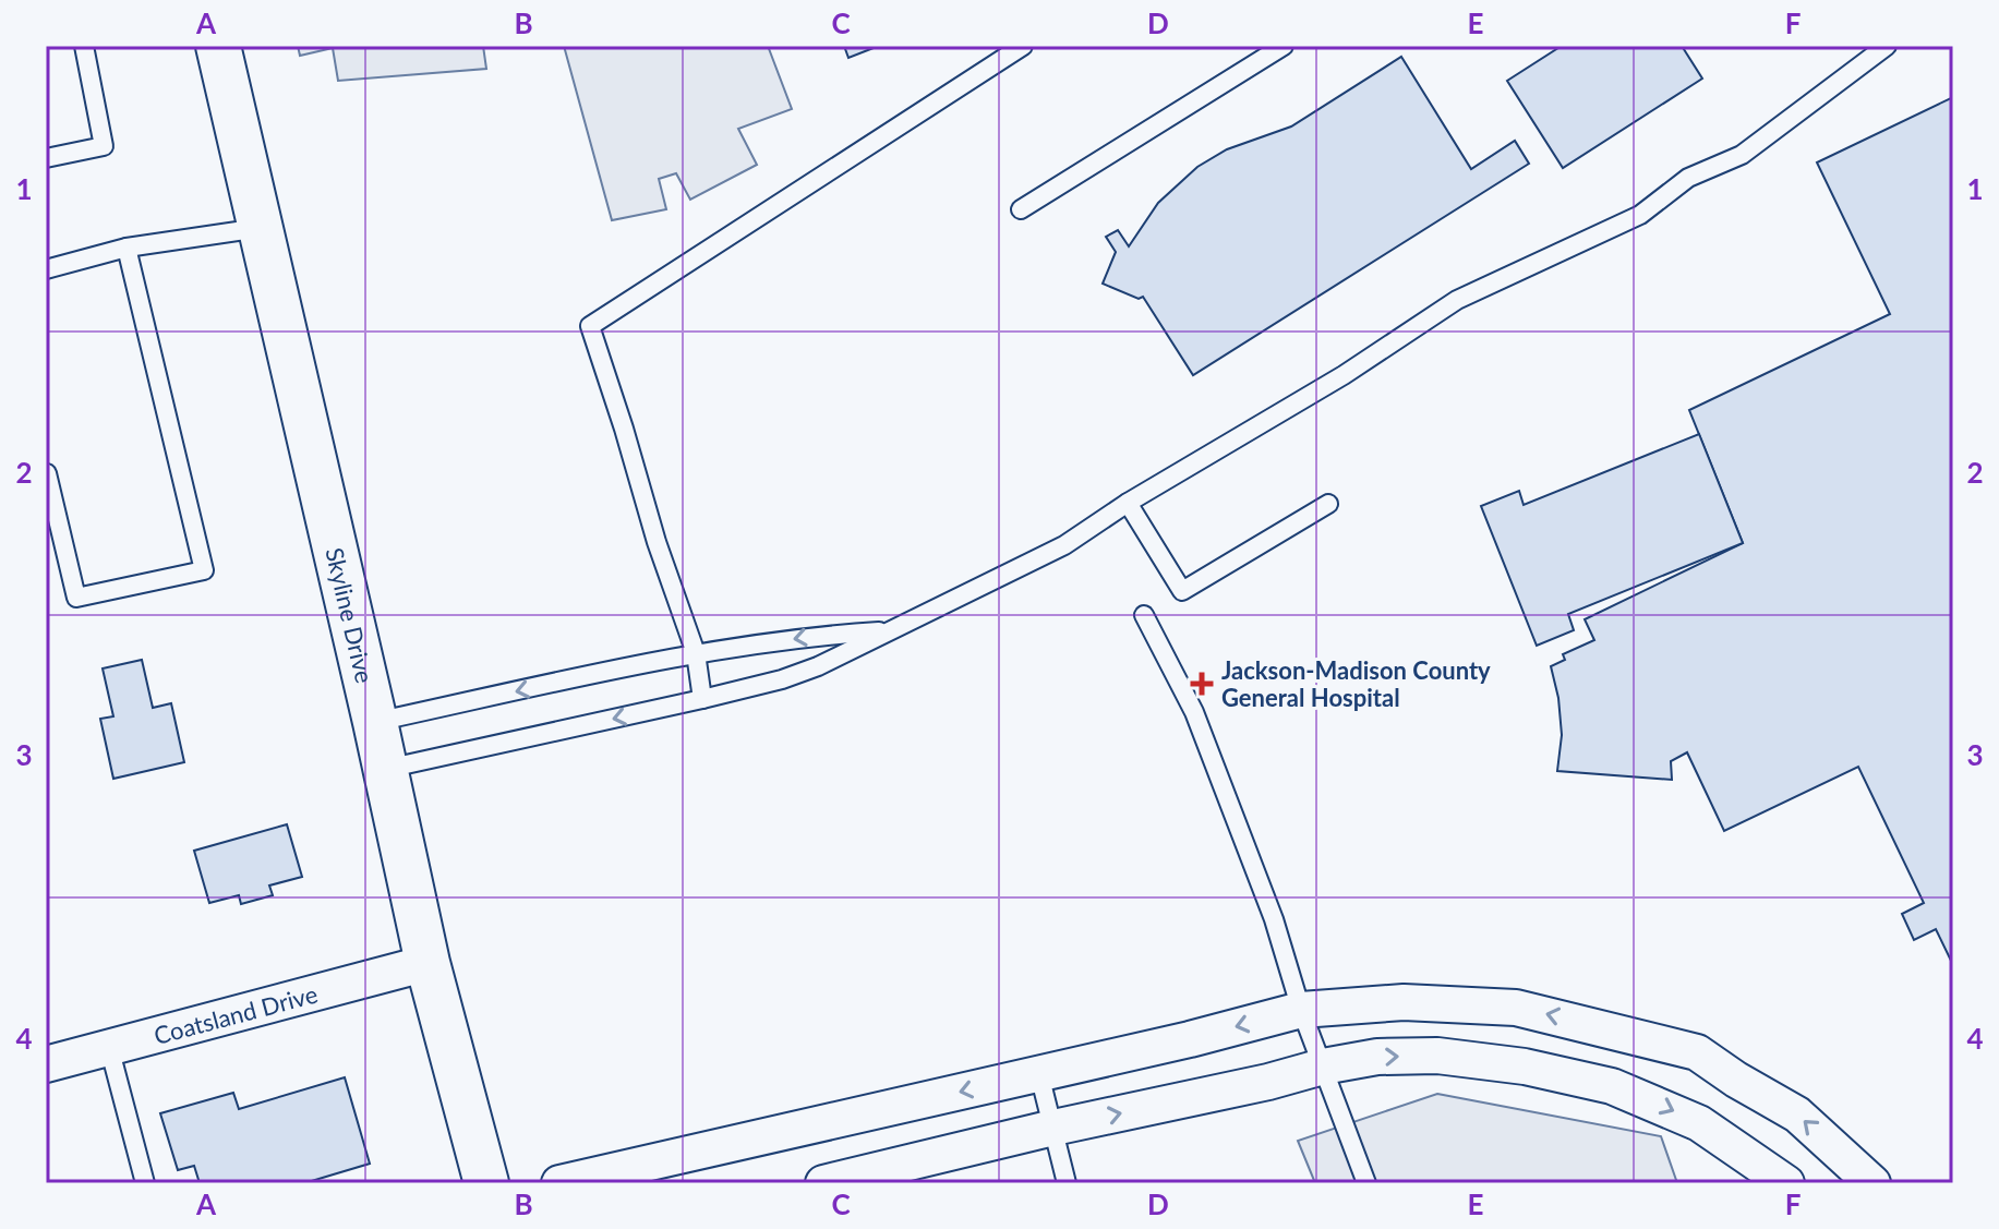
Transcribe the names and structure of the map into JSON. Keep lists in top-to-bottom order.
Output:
{
  "streets": {
    "street": ["Skyline Drive", "Coatsland Drive"]
  },
  "crossings": [
    ["Skyline Drive", "Coatsland Drive"]
  ],
  "places": {
    "health": ["Jackson-Madison County General Hospital"]
  },
  "grid": {
    "columns": [
      "A",
      "B",
      "C",
      "D",
      "E",
      "F"
    ],
    "rows": [
      "1",
      "2",
      "3",
      "4"
    ]
  }
}
